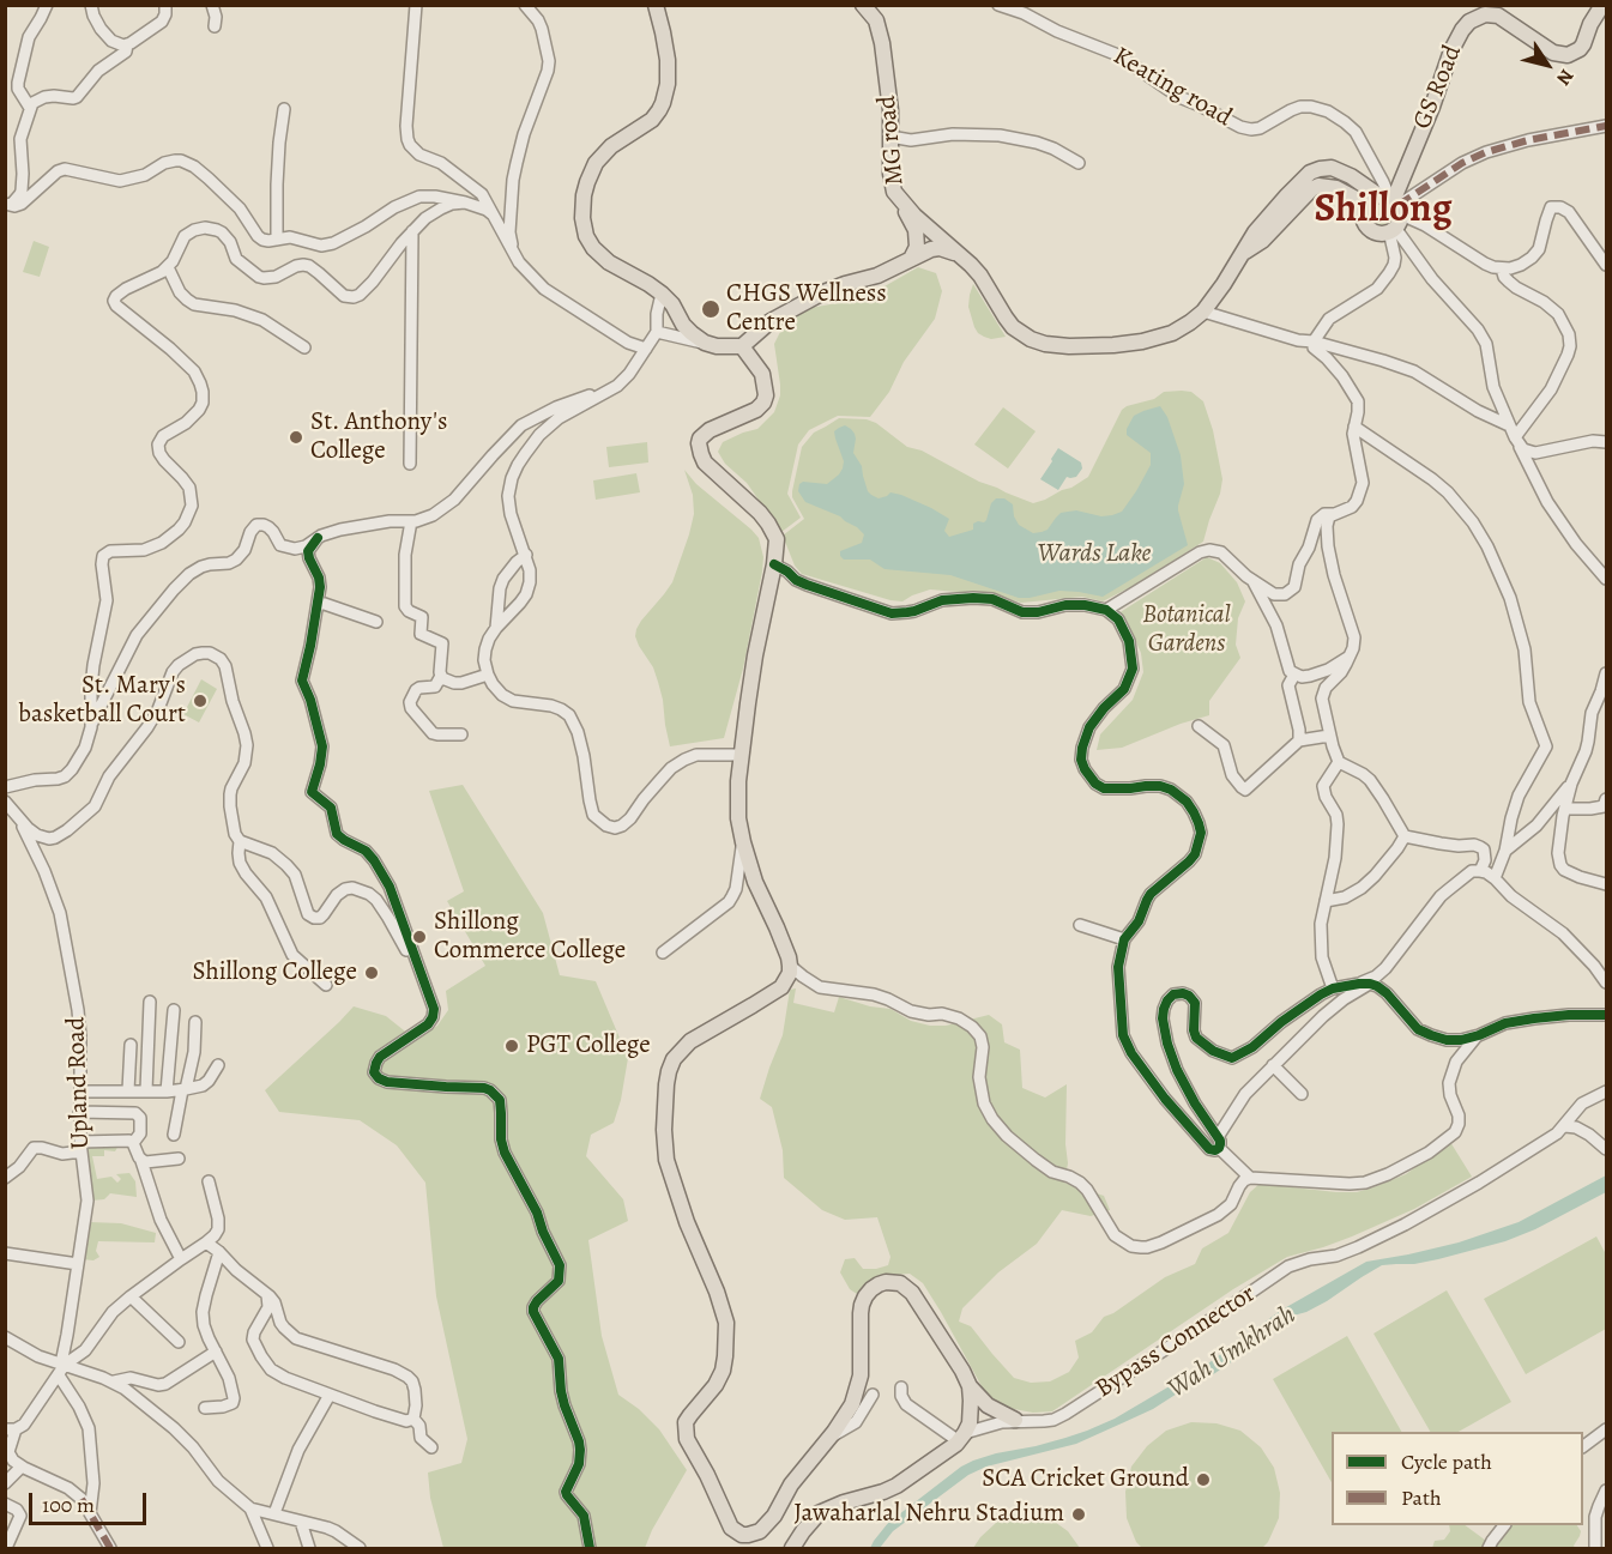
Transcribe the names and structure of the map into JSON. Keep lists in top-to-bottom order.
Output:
{
  "streets": {
    "main road": ["GS Road", "MG road", "Bypass Connector"],
    "street": ["Keating road", "Upland Road"]
  },
  "crossings": [
    ["Keating road", "GS Road"],
    ["Keating road", "MG road"],
    ["GS Road", "MG road"]
  ],
  "districts": ["Shillong"],
  "water": ["Wards Lake", "Wah Umkhrah"],
  "parks": ["Botanical Gardens"],
  "places": [
    "CHGS Wellness Centre",
    "St. Anthony's College",
    "St. Mary's basketball Court",
    "Shillong Commerce College",
    "Shillong College",
    "PGT College",
    "SCA Cricket Ground",
    "Jawaharlal Nehru Stadium"
  ],
  "legend": ["Cycle path", "Path"],
  "scale_bar": "100 m",
  "north": "bottom right"
}
